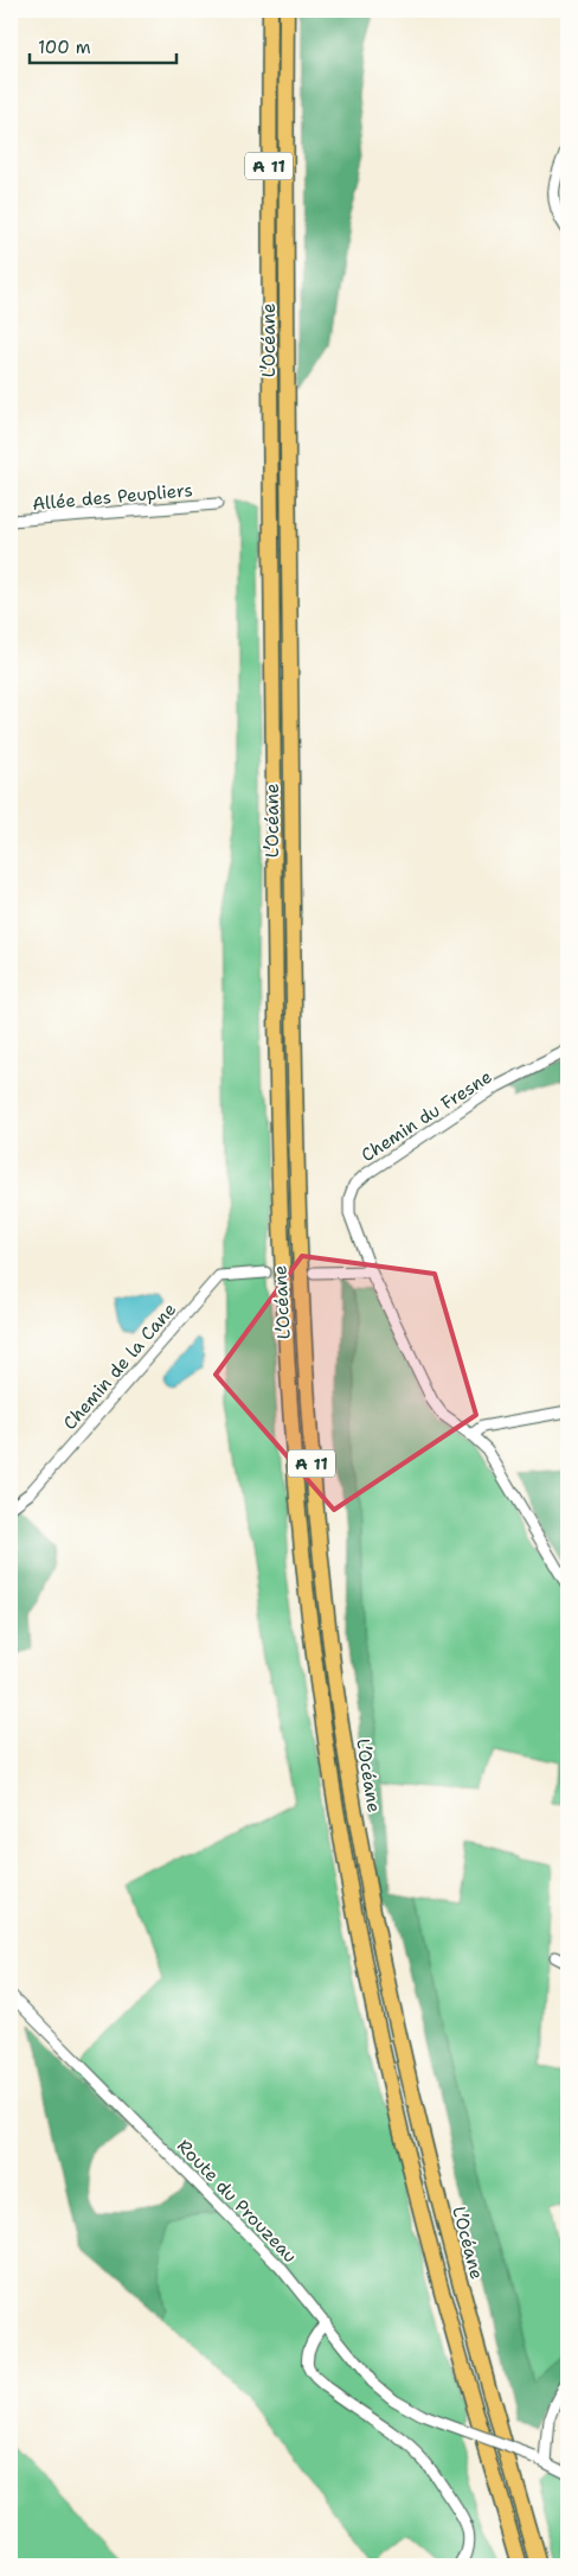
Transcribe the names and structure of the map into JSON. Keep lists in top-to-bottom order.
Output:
{
  "streets": {
    "highway": ["A 11", "L’Océane"],
    "street": [
      "Allée des Peupliers",
      "Chemin du Fresne",
      "Chemin de la Cane",
      "Route du Prouzeau"
    ]
  },
  "scale_bar": "100 m"
}
